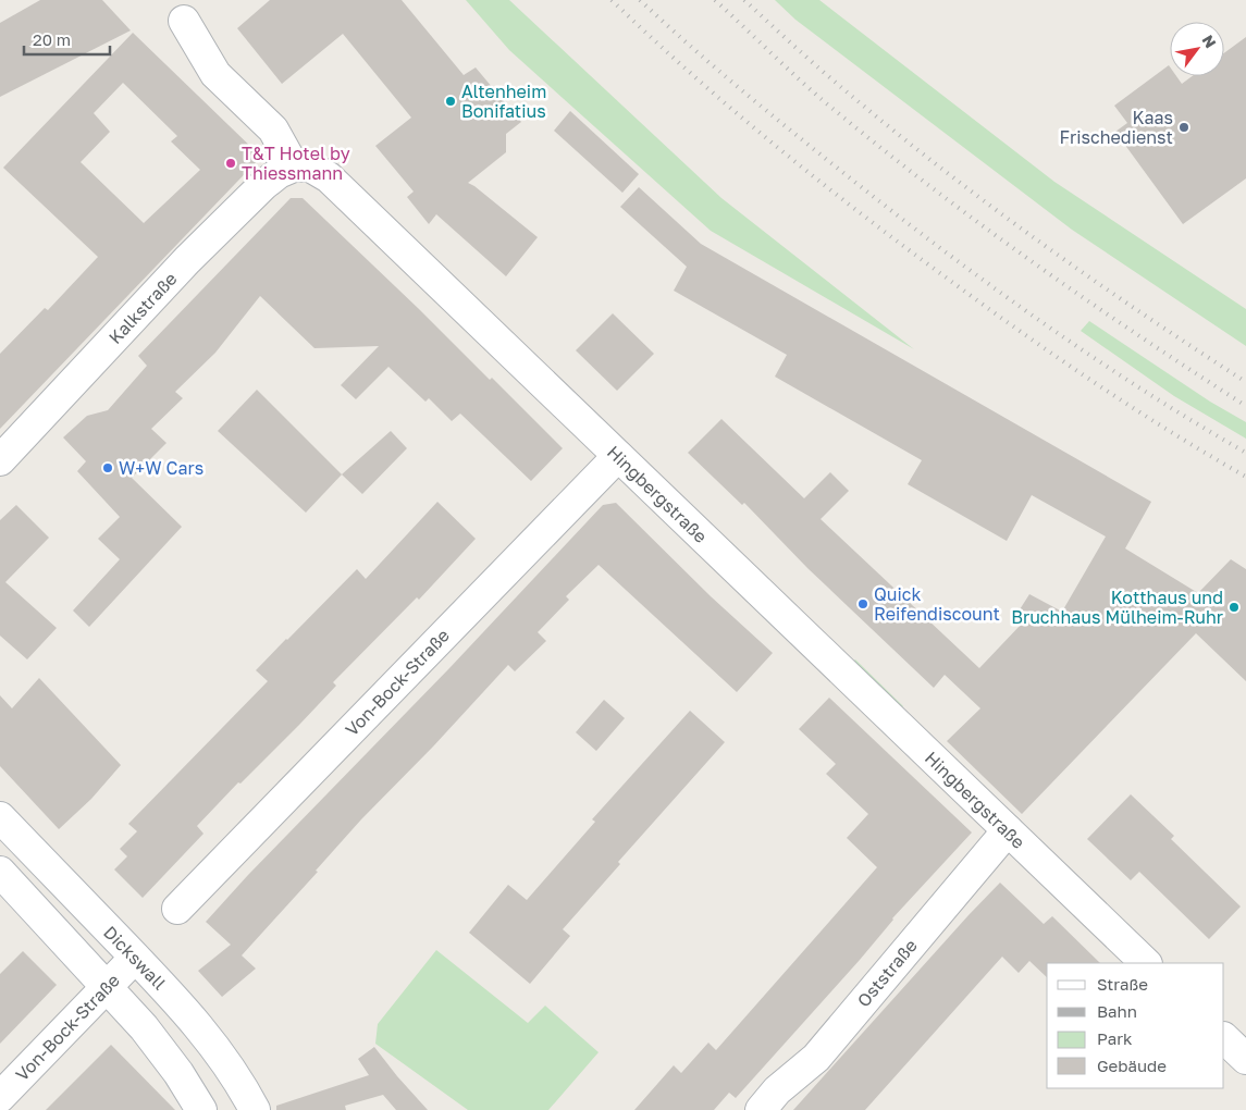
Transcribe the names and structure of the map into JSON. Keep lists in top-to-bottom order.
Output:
{
  "streets": {
    "street": [
      "Kalkstraße",
      "Hingbergstraße",
      "Von-Bock-Straße",
      "Dickswall",
      "Oststraße"
    ]
  },
  "crossings": [
    ["Kalkstraße", "Hingbergstraße"],
    ["Hingbergstraße", "Von-Bock-Straße"],
    ["Hingbergstraße", "Oststraße"],
    ["Von-Bock-Straße", "Dickswall"]
  ],
  "places": [
    "Altenheim Bonifatius",
    "Kaas Frischedienst",
    "T&T Hotel by Thiessmann",
    "W+W Cars",
    "Quick Reifendiscount",
    "Kotthaus und Bruchhaus Mülheim-Ruhr"
  ],
  "legend": [
    "Straße",
    "Bahn",
    "Park",
    "Gebäude"
  ],
  "scale_bar": "20 m",
  "north": "top right"
}
